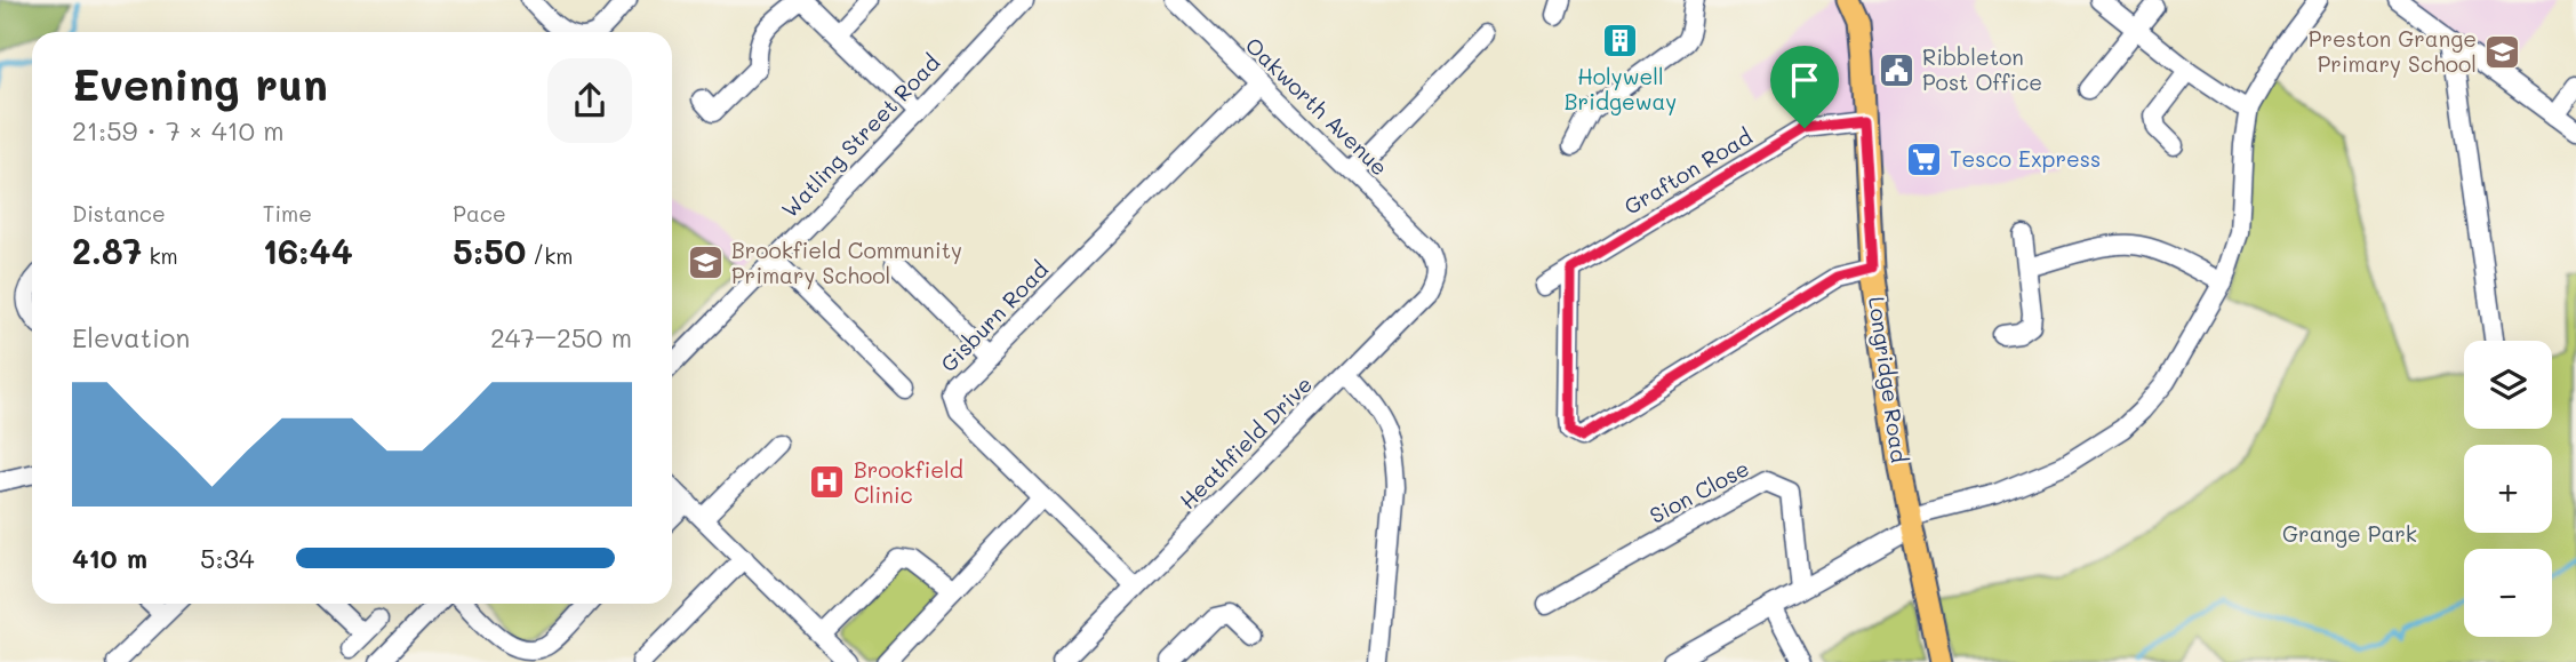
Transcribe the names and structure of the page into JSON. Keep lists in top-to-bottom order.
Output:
{
  "streets": {
    "main road": ["Longridge Road"],
    "street": [
      "Oakworth Avenue",
      "Watling Street Road",
      "Grafton Road",
      "Gisburn Road",
      "Heathfield Drive",
      "Sion Close"
    ]
  },
  "crossings": [
    ["Oakworth Avenue", "Gisburn Road"],
    ["Oakworth Avenue", "Heathfield Drive"],
    ["Grafton Road", "Longridge Road"],
    ["Gisburn Road", "Heathfield Drive"]
  ],
  "parks": ["Grange Park"],
  "places": {
    "building": ["Holywell Bridgeway"],
    "school or university": ["Preston Grange Primary School", "Brookfield Community Primary School"],
    "public building": ["Ribbleton Post Office"],
    "supermarket": ["Tesco Express"],
    "hospital": ["Brookfield Clinic"]
  },
  "page": {
    "heading": ["Evening run", "21:59 · 7 × 410 m"],
    "stats": [
      ["Distance", "2.87 km"],
      ["Time", "16:44"],
      ["Pace", "5:50 /km"]
    ],
    "chart": ["Elevation", "247–250 m"],
    "map_buttons": ["+", "−"],
    "list": [
      {
        "name": "410 m",
        "note": "5:34"
      }
    ]
  }
}
